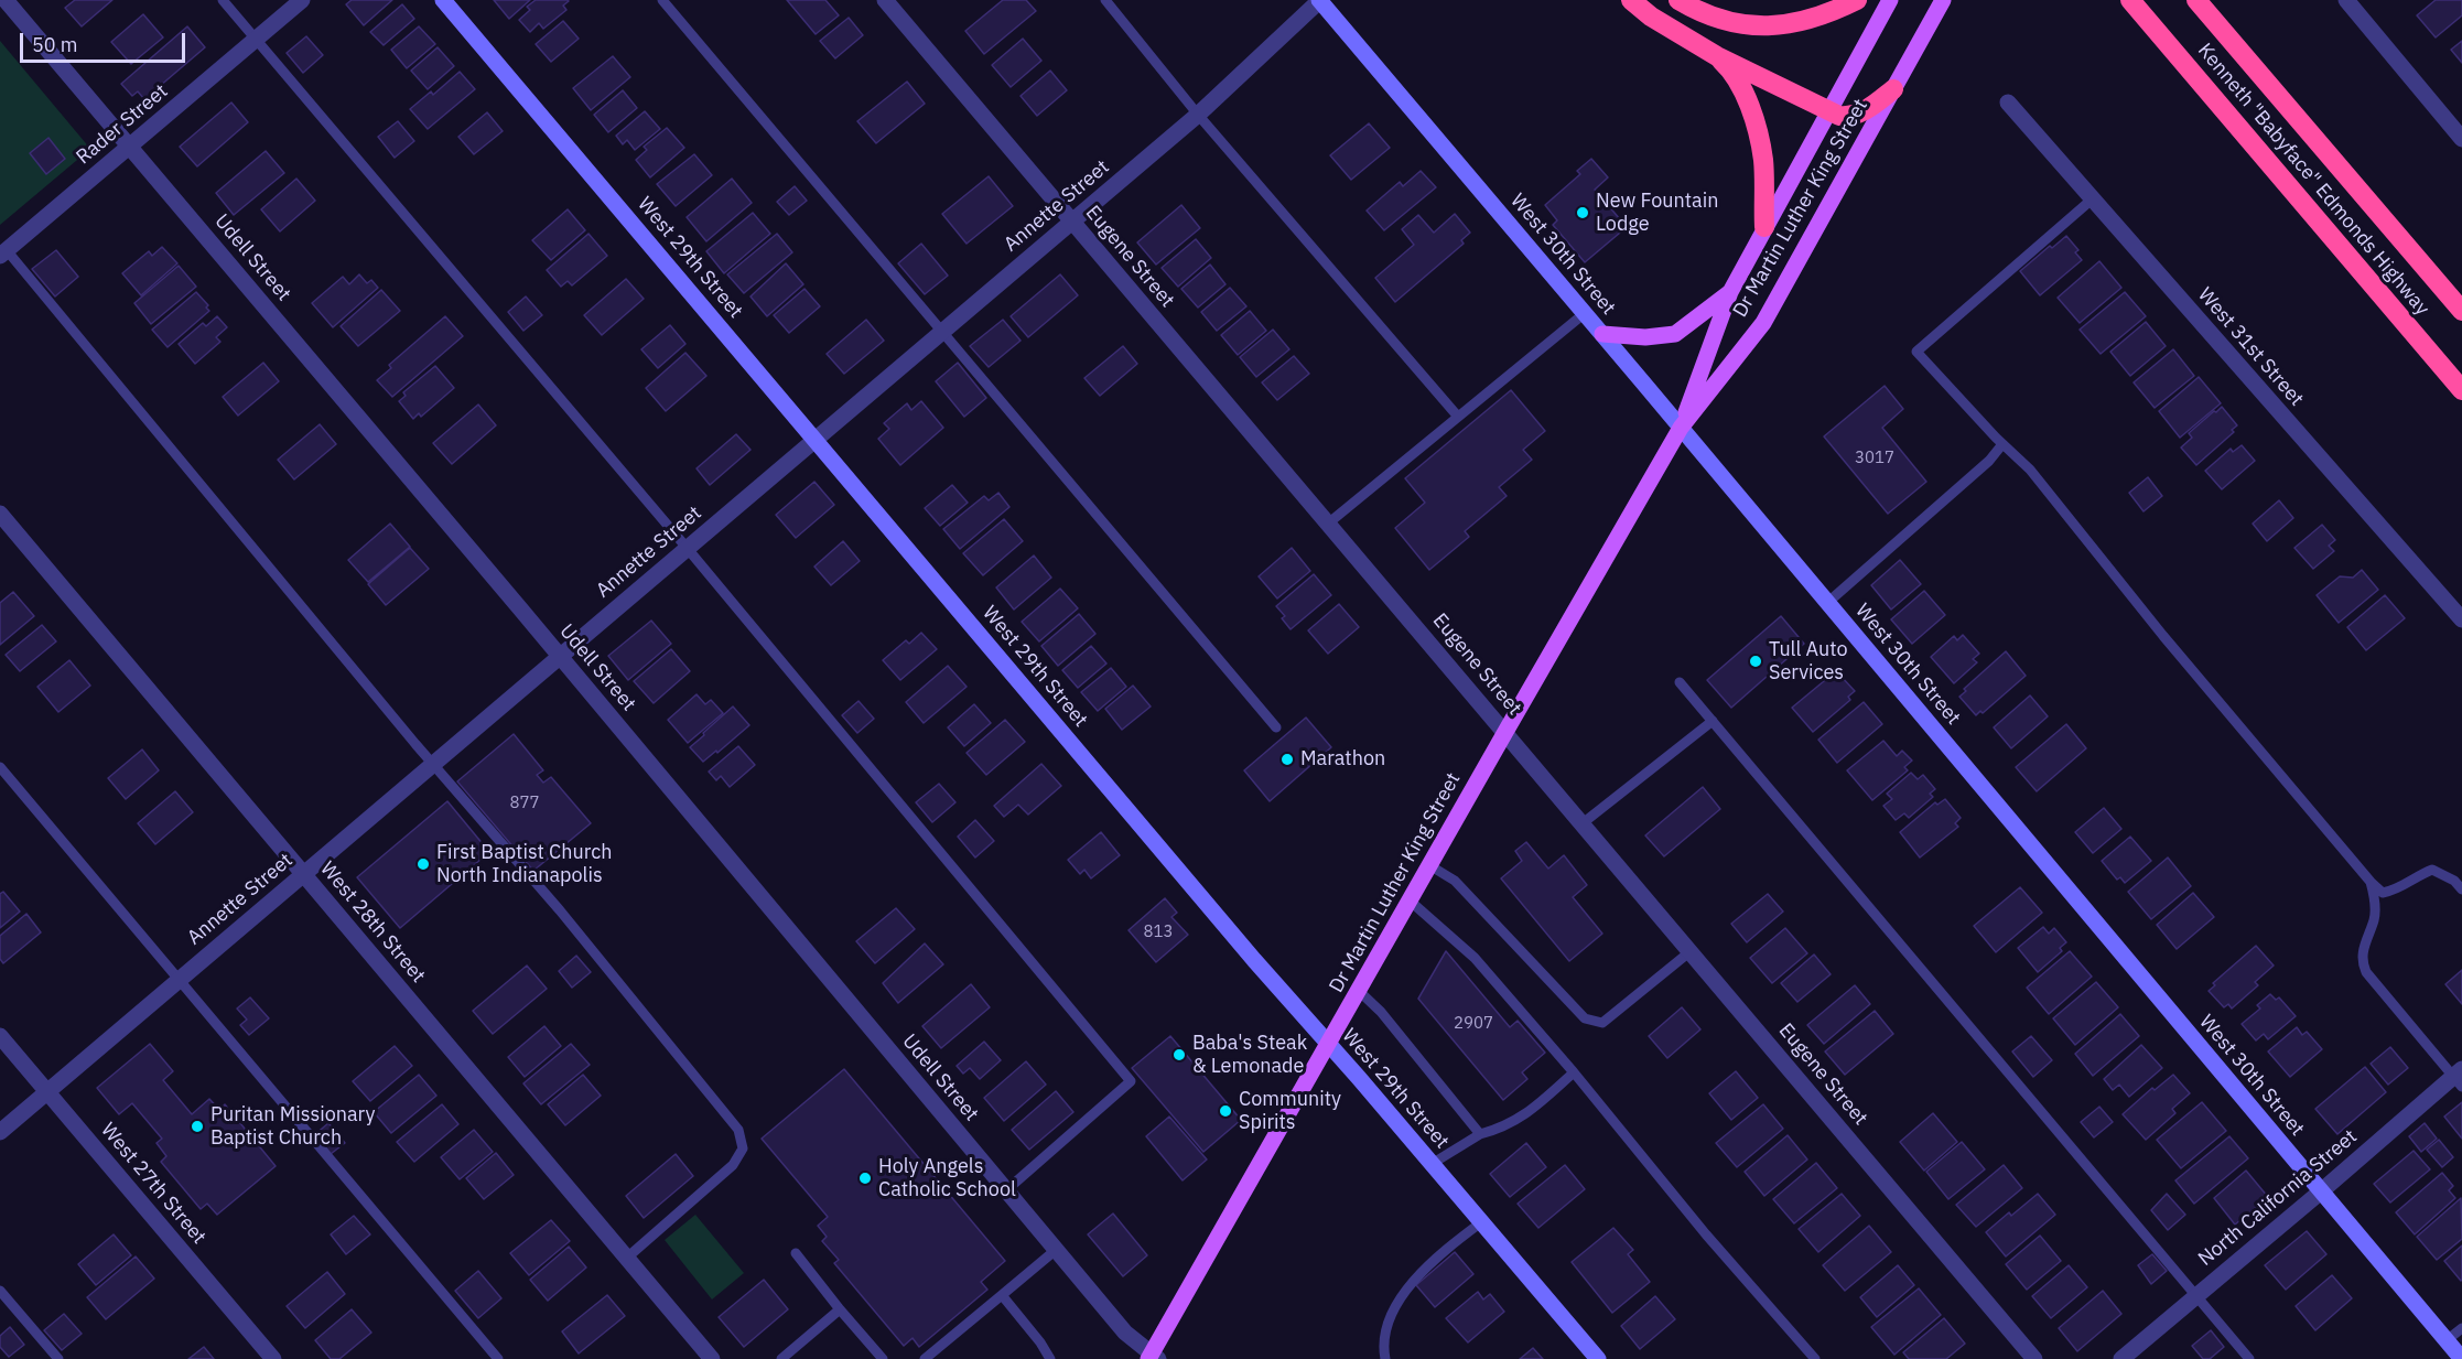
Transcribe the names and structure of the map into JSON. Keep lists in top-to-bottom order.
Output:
{
  "streets": {
    "highway": ["Kenneth \"Babyface\" Edmonds Highway"],
    "main road": ["Dr Martin Luther King Street", "West 30th Street", "West 29th Street"],
    "street": [
      "Rader Street",
      "Annette Street",
      "Eugene Street",
      "Udell Street",
      "West 31st Street",
      "West 28th Street",
      "West 27th Street",
      "North California Street"
    ]
  },
  "crossings": [
    ["Rader Street", "Udell Street"],
    ["Annette Street", "West 30th Street"],
    ["Annette Street", "Eugene Street"],
    ["Annette Street", "Udell Street"],
    ["Annette Street", "West 29th Street"],
    ["Annette Street", "West 28th Street"],
    ["Annette Street", "West 27th Street"],
    ["Dr Martin Luther King Street", "West 30th Street"],
    ["Dr Martin Luther King Street", "Eugene Street"],
    ["Dr Martin Luther King Street", "Udell Street"],
    ["Dr Martin Luther King Street", "West 29th Street"],
    ["West 30th Street", "North California Street"]
  ],
  "places": [
    "New Fountain Lodge",
    "Tull Auto Services",
    "Marathon",
    "First Baptist Church North Indianapolis",
    "Baba's Steak & Lemonade",
    "Community Spirits",
    "Puritan Missionary Baptist Church",
    "Holy Angels Catholic School"
  ],
  "house_numbers": [
    "3017",
    "877",
    "813",
    "2907"
  ],
  "scale_bar": "50 m"
}
